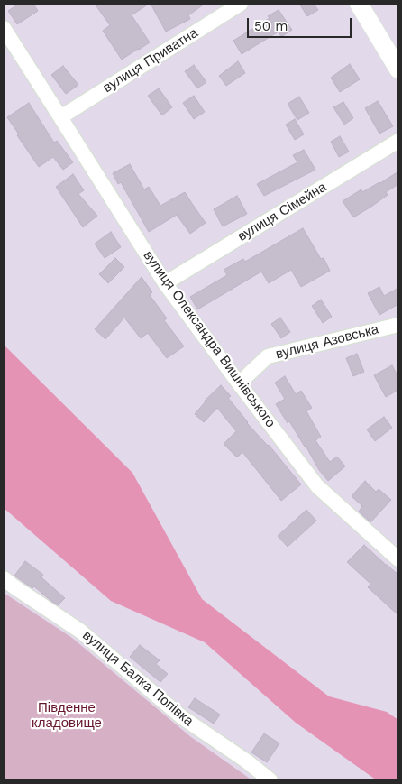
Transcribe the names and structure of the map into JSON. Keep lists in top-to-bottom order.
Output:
{
  "streets": {
    "street": [
      "вулиця Приватна",
      "вулиця Сімейна",
      "вулиця Олександра Вишнівського",
      "вулиця Азовська",
      "вулиця Балка Попівка"
    ]
  },
  "crossings": [
    ["вулиця Приватна", "вулиця Олександра Вишнівського"],
    ["вулиця Сімейна", "вулиця Олександра Вишнівського"],
    ["вулиця Олександра Вишнівського", "вулиця Азовська"]
  ],
  "parks": ["Південне кладовище"],
  "scale_bar": "50 m"
}
